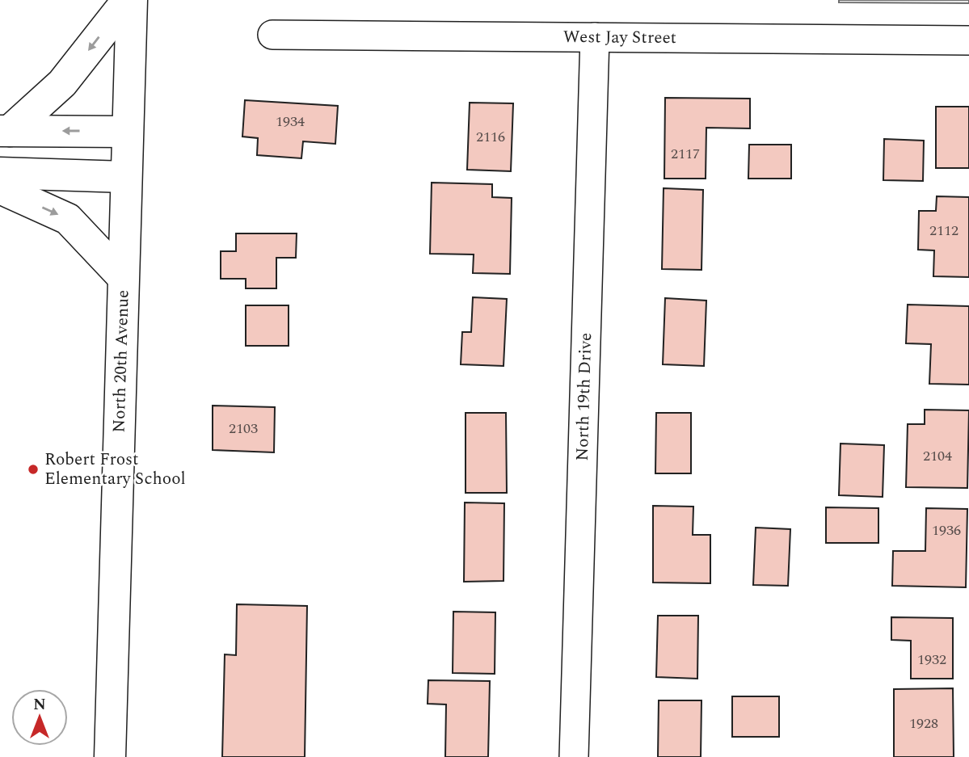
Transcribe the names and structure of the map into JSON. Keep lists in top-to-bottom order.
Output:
{
  "streets": {
    "main road": ["North 20th Avenue"],
    "street": ["West Jay Street", "North 19th Drive"]
  },
  "crossings": [
    ["West Jay Street", "North 19th Drive"]
  ],
  "places": ["Robert Frost Elementary School"],
  "house_numbers": [
    "1934",
    "2116",
    "2117",
    "2112",
    "2103",
    "2104",
    "1936",
    "1932",
    "1928"
  ],
  "north": "top"
}
